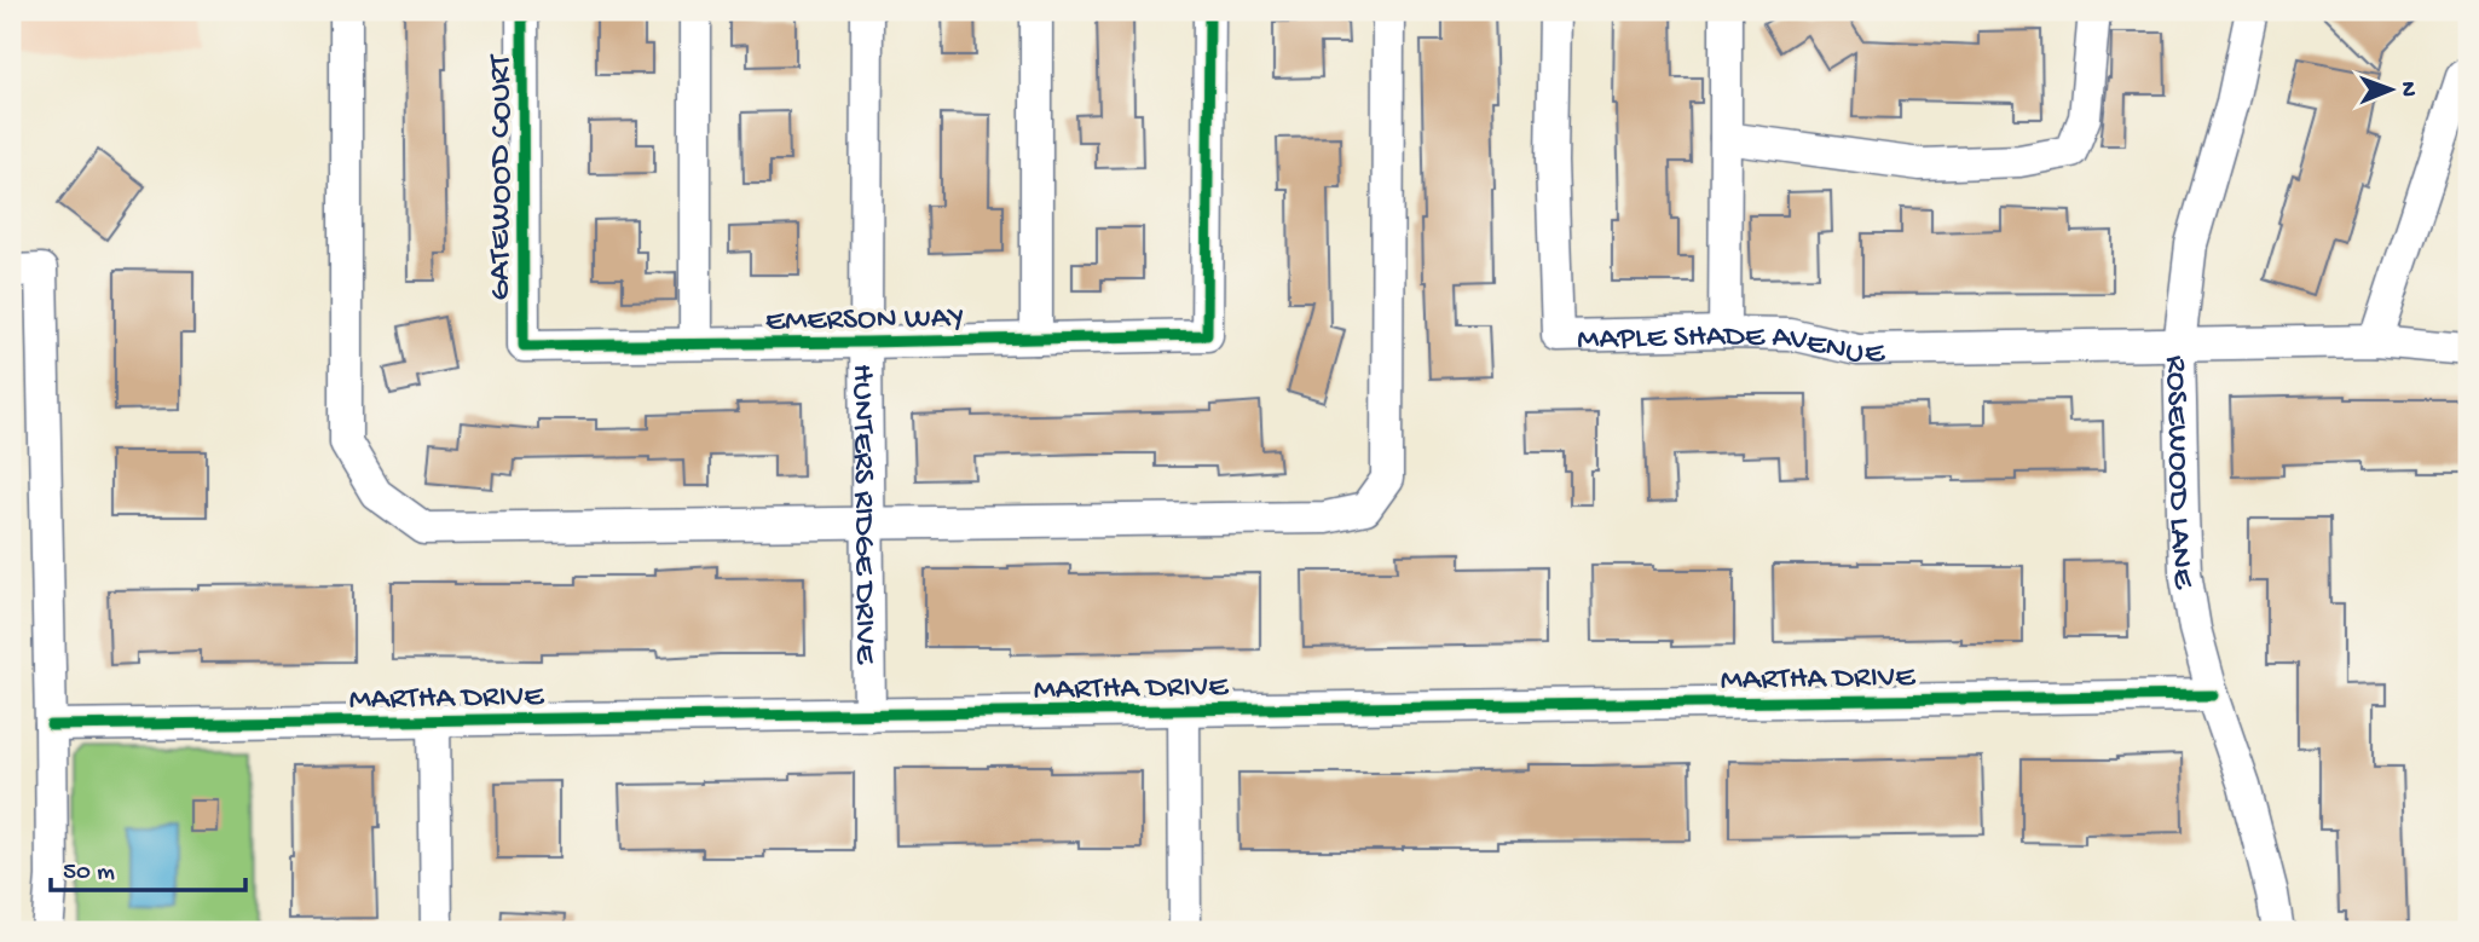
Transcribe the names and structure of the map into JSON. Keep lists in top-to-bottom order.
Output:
{
  "streets": {
    "street": [
      "GATEWOOD COURT",
      "EMERSON WAY",
      "MAPLE SHADE AVENUE",
      "ROSEWOOD LANE",
      "HUNTERS RIDGE DRIVE",
      "MARTHA DRIVE"
    ]
  },
  "crossings": [
    ["GATEWOOD COURT", "EMERSON WAY"],
    ["EMERSON WAY", "HUNTERS RIDGE DRIVE"],
    ["MAPLE SHADE AVENUE", "ROSEWOOD LANE"],
    ["ROSEWOOD LANE", "MARTHA DRIVE"],
    ["HUNTERS RIDGE DRIVE", "MARTHA DRIVE"]
  ],
  "scale_bar": "50 m",
  "north": "right"
}
